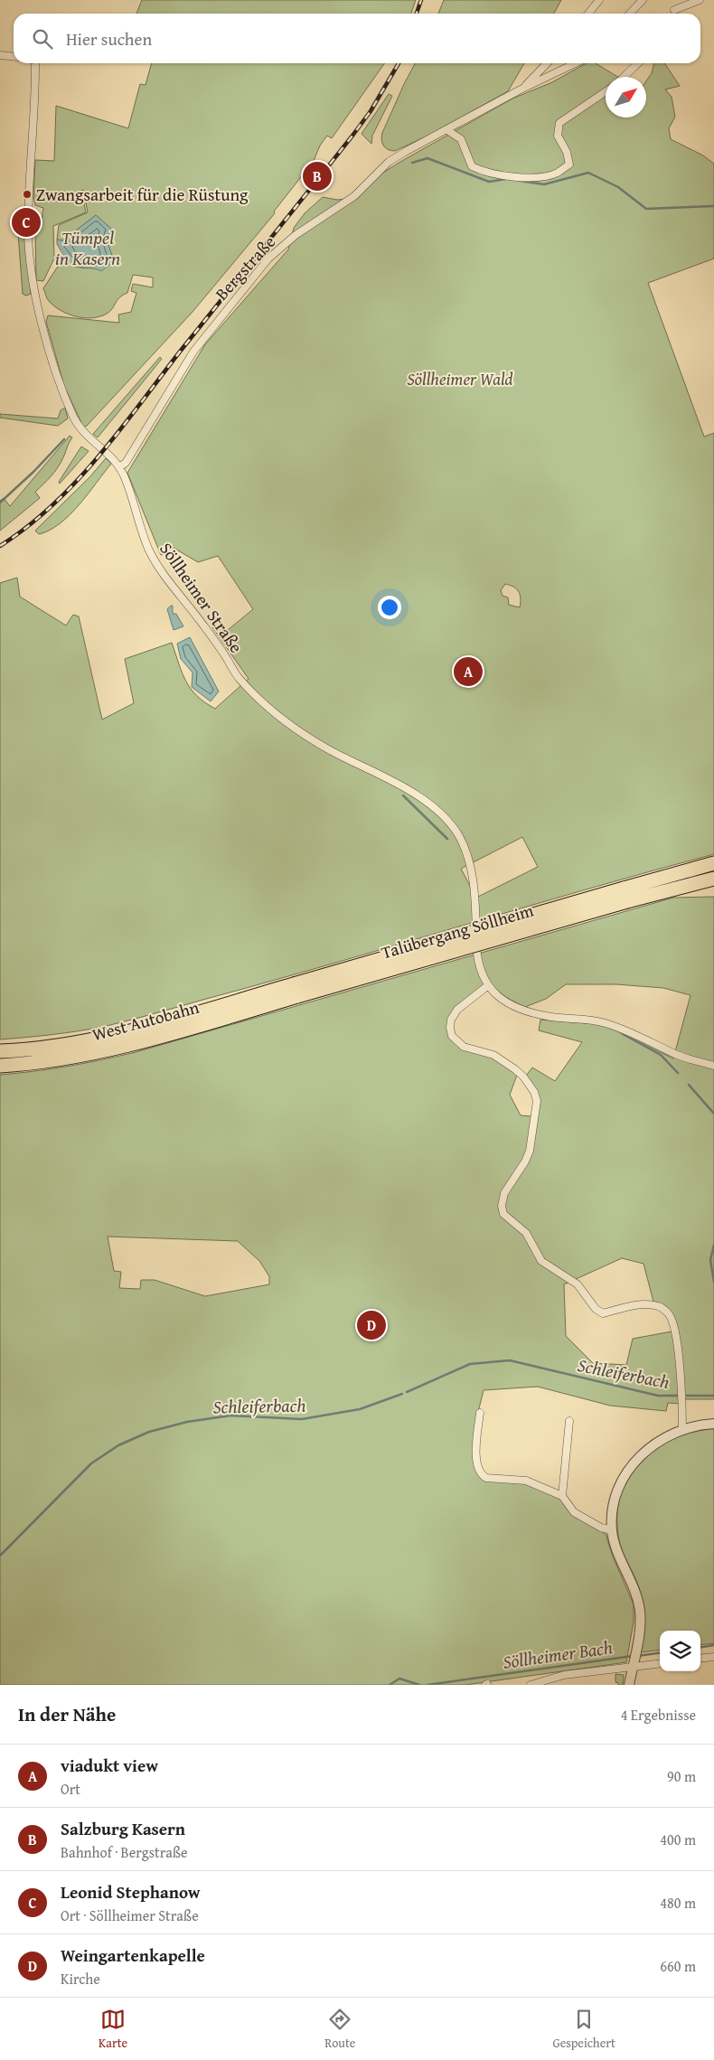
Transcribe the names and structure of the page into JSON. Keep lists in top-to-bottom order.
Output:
{
  "streets": {
    "highway": ["Talübergang Söllheim", "West Autobahn"],
    "street": ["Bergstraße", "Söllheimer Straße"]
  },
  "crossings": [
    ["Bergstraße", "Söllheimer Straße"],
    ["Talübergang Söllheim", "West Autobahn"]
  ],
  "water": ["Tümpel in Kasern", "Schleiferbach", "Söllheimer Bach"],
  "parks": ["Söllheimer Wald"],
  "places": ["Zwangsarbeit für die Rüstung"],
  "north": "top right",
  "page": {
    "search": "Hier suchen",
    "pins": [
      "B",
      "C",
      "A",
      "D"
    ],
    "heading": ["In der Nähe", "4 Ergebnisse"],
    "list": [
      {
        "mark": "A",
        "name": "viadukt view",
        "note": "Ort",
        "value": "90 m"
      },
      {
        "mark": "B",
        "name": "Salzburg Kasern",
        "note": "Bahnhof · Bergstraße",
        "value": "400 m"
      },
      {
        "mark": "C",
        "name": "Leonid Stephanow",
        "note": "Ort · Söllheimer Straße",
        "value": "480 m"
      },
      {
        "mark": "D",
        "name": "Weingartenkapelle",
        "note": "Kirche",
        "value": "660 m"
      }
    ],
    "nav": ["Karte", "Route", "Gespeichert"]
  }
}
